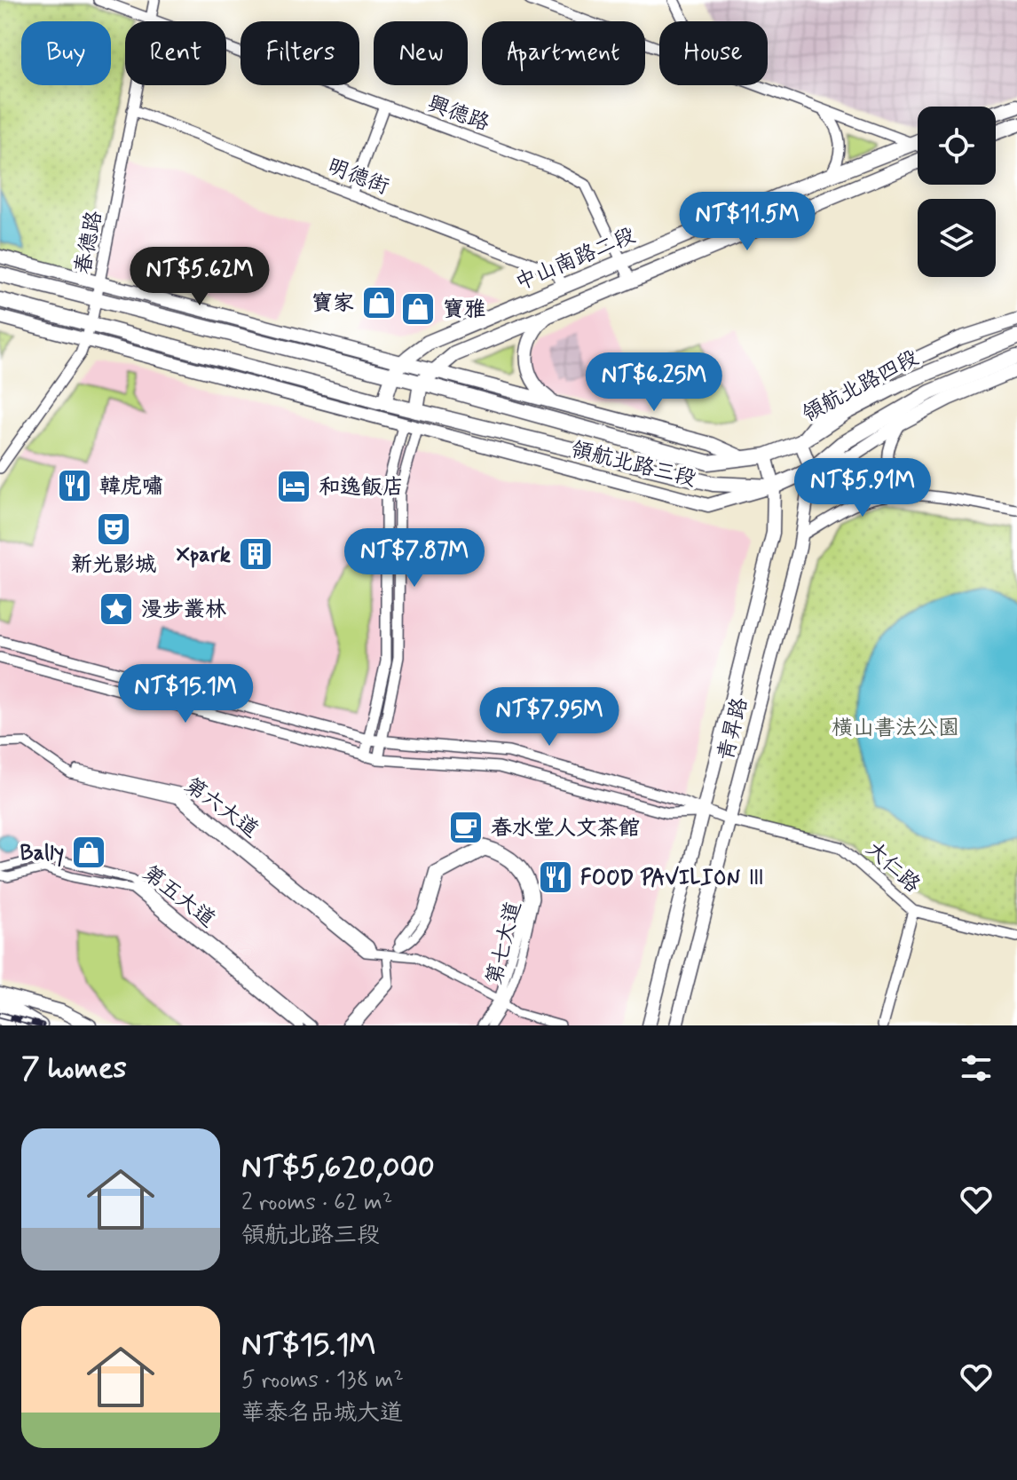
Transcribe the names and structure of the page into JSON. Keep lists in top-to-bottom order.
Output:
{
  "streets": {
    "main road": ["中山南路二段", "領航北路四段", "領航北路三段"],
    "street": [
      "興德路",
      "明德街",
      "春德路",
      "青昇路",
      "第六大道",
      "大仁路",
      "第五大道",
      "第七大道"
    ]
  },
  "crossings": [
    ["興德路", "春德路"],
    ["興德路", "中山南路二段"],
    ["明德街", "春德路"],
    ["明德街", "中山南路二段"],
    ["春德路", "領航北路三段"],
    ["中山南路二段", "領航北路三段"],
    ["領航北路四段", "領航北路三段"],
    ["領航北路四段", "青昇路"],
    ["領航北路三段", "青昇路"],
    ["青昇路", "大仁路"],
    ["第六大道", "第七大道"]
  ],
  "parks": ["橫山書法公園"],
  "places": {
    "shop": ["寶家", "寶雅", "Bally"],
    "restaurant": ["韓虎嘯", "FOOD PAVILION Ⅲ"],
    "hotel": ["和逸飯店"],
    "theatre": ["新光影城"],
    "building": ["Xpark"],
    "place": ["漫步叢林"],
    "cafe": ["春水堂人文茶館"]
  },
  "page": {
    "chip": [
      "Buy",
      "Rent",
      "Filters",
      "New",
      "Apartment",
      "House"
    ],
    "price": [
      "NT$11.5M",
      "NT$5.62M",
      "NT$6.25M",
      "NT$5.91M",
      "NT$7.87M",
      "NT$15.1M",
      "NT$7.95M"
    ],
    "heading": "7 homes",
    "list": [
      {
        "name": "NT$5,620,000",
        "note": "2 rooms · 62 m² · 領航北路三段"
      },
      {
        "name": "NT$15.1M",
        "note": "5 rooms · 138 m² · 華泰名品城大道"
      }
    ]
  }
}
